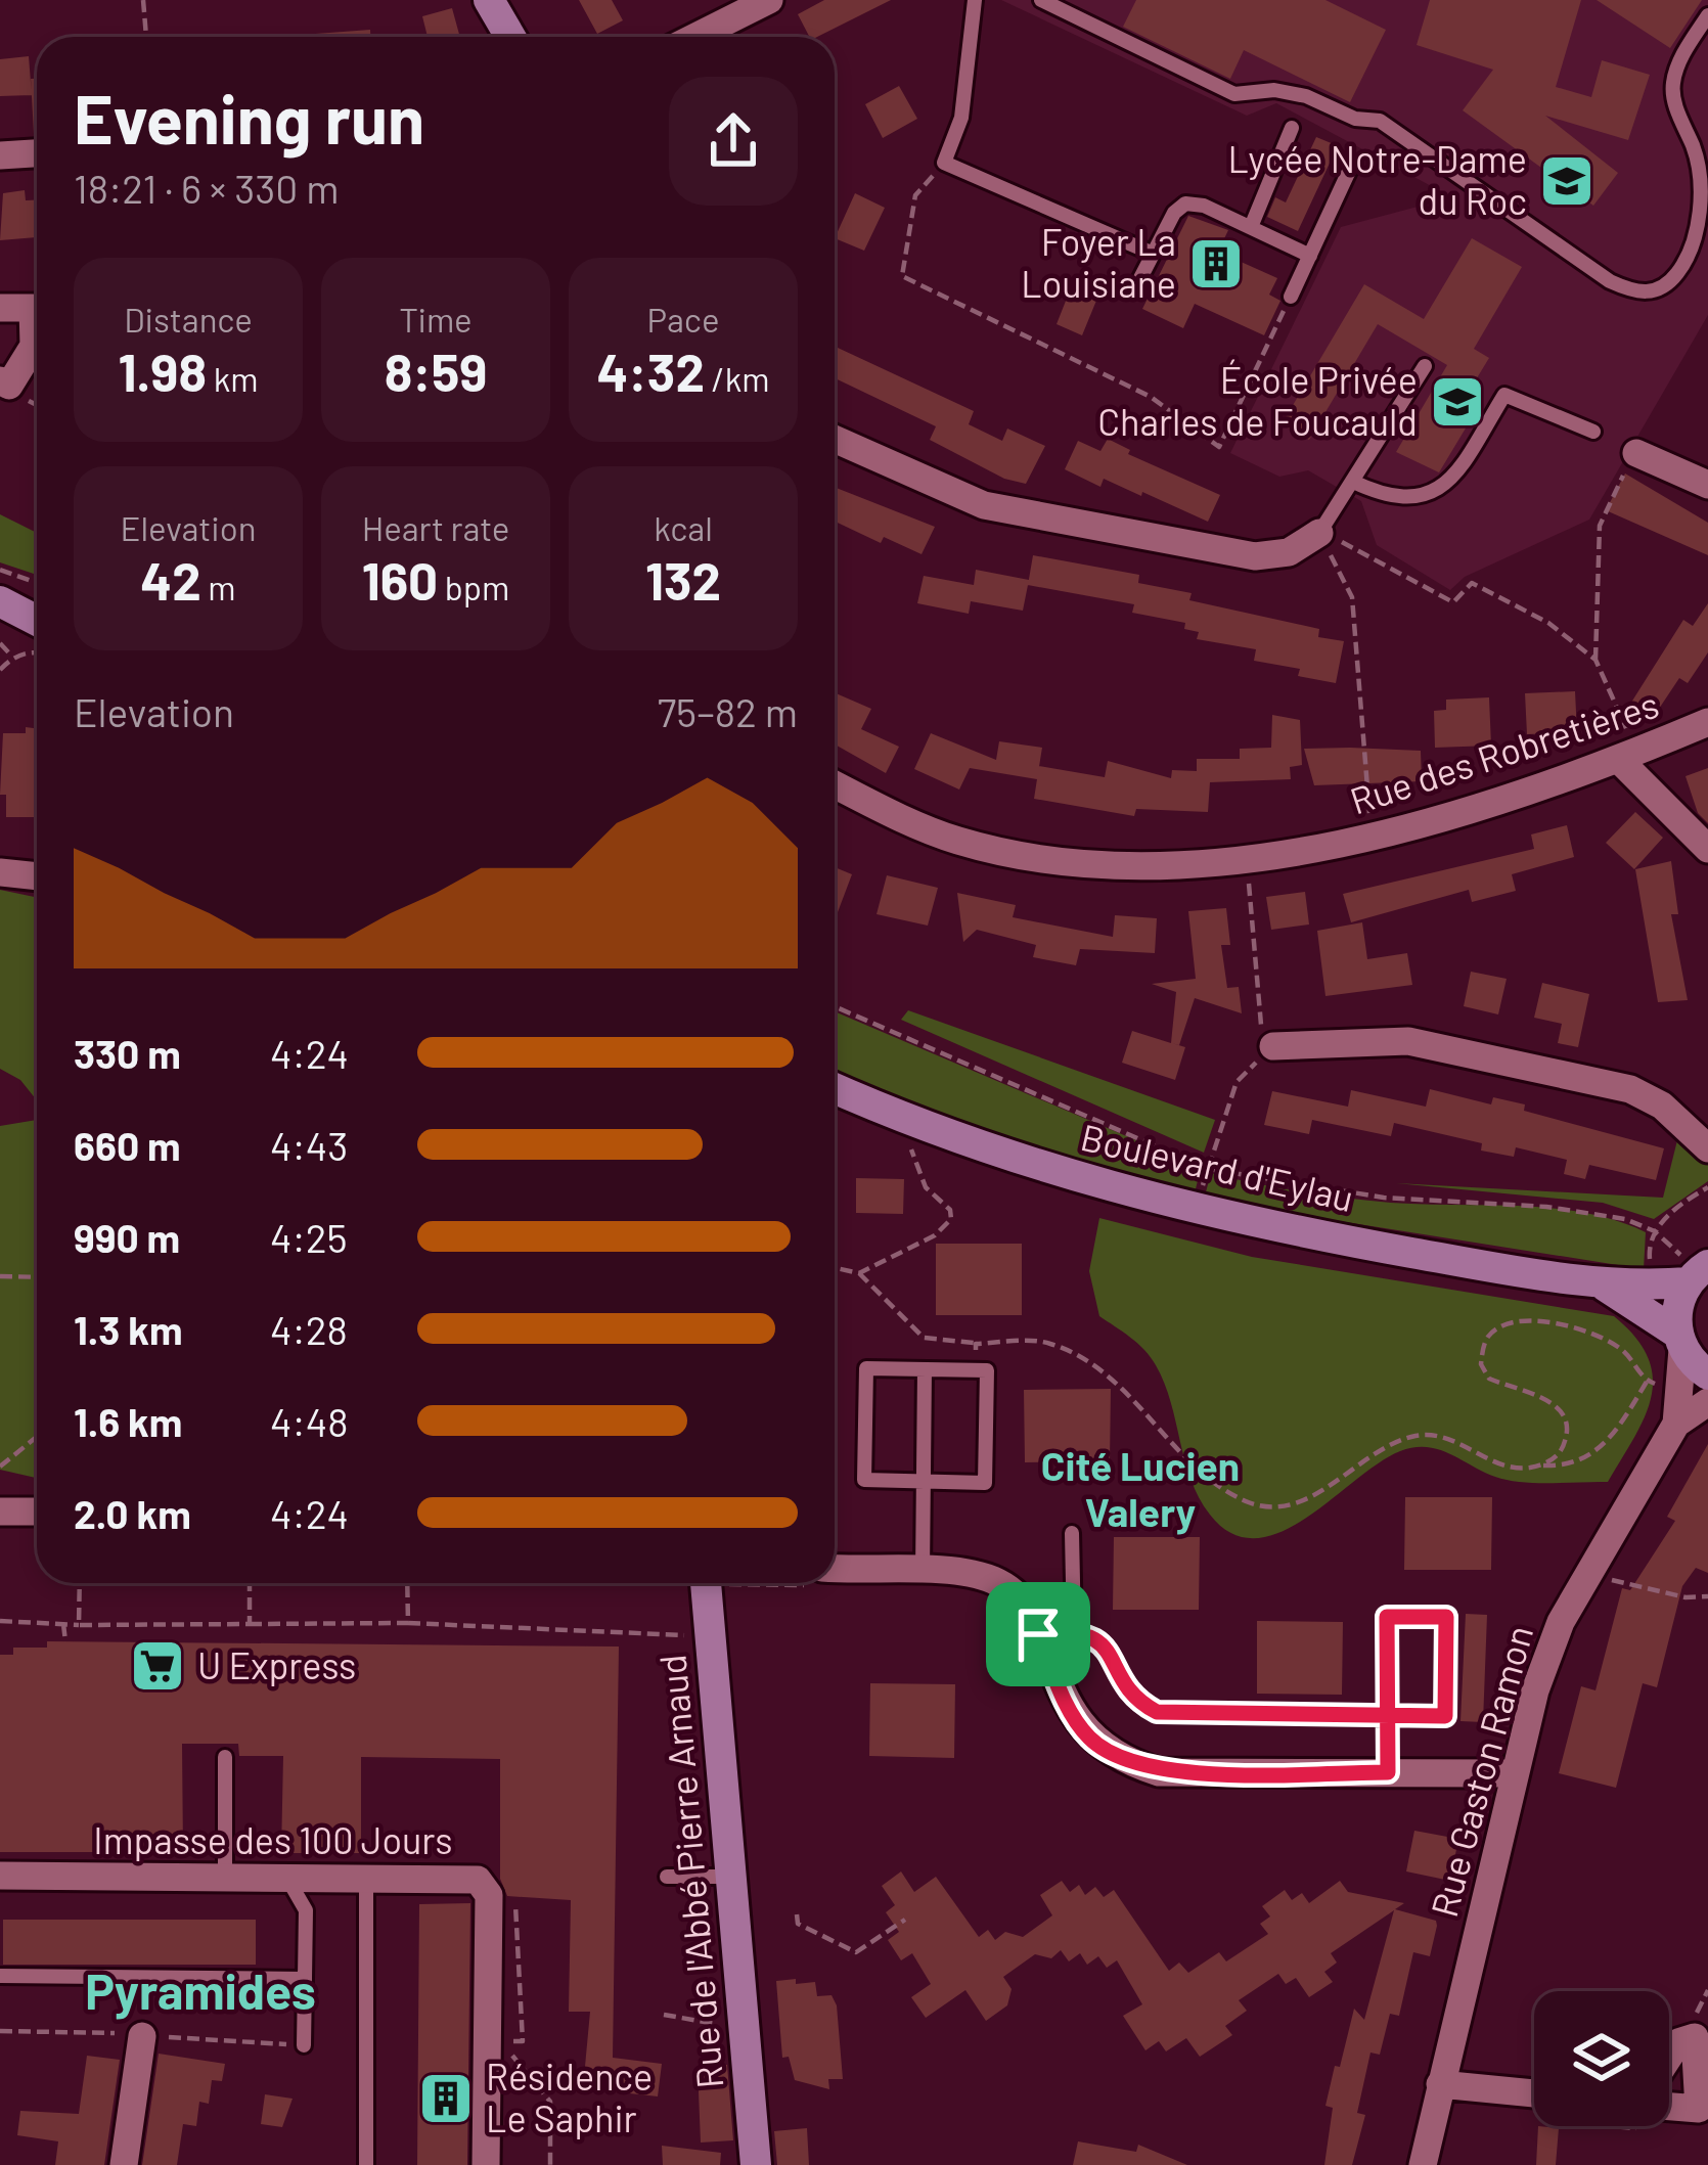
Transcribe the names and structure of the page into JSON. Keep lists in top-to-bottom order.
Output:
{
  "streets": {
    "main road": ["Boulevard d'Eylau", "Rue de l'Abbé Pierre Arnaud"],
    "street": ["Rue des Robretières", "Rue Gaston Ramon", "Impasse des 100 Jours"]
  },
  "districts": ["Cité Lucien Valery", "Pyramides"],
  "places": {
    "school or university": ["Lycée Notre-Dame du Roc", "École Privée Charles de Foucauld"],
    "building": ["Foyer La Louisiane", "Résidence Le Saphir"],
    "supermarket": ["U Express"]
  },
  "page": {
    "heading": ["Evening run", "18:21 · 6 × 330 m"],
    "stats": [
      ["Distance", "1.98 km"],
      ["Time", "8:59"],
      ["Pace", "4:32 /km"],
      ["Elevation", "42 m"],
      ["Heart rate", "160 bpm"],
      ["kcal", "132"]
    ],
    "chart": ["Elevation", "75–82 m"],
    "list": [
      {
        "name": "330 m",
        "note": "4:24"
      },
      {
        "name": "660 m",
        "note": "4:43"
      },
      {
        "name": "990 m",
        "note": "4:25"
      },
      {
        "name": "1.3 km",
        "note": "4:28"
      },
      {
        "name": "1.6 km",
        "note": "4:48"
      },
      {
        "name": "2.0 km",
        "note": "4:24"
      }
    ]
  }
}
